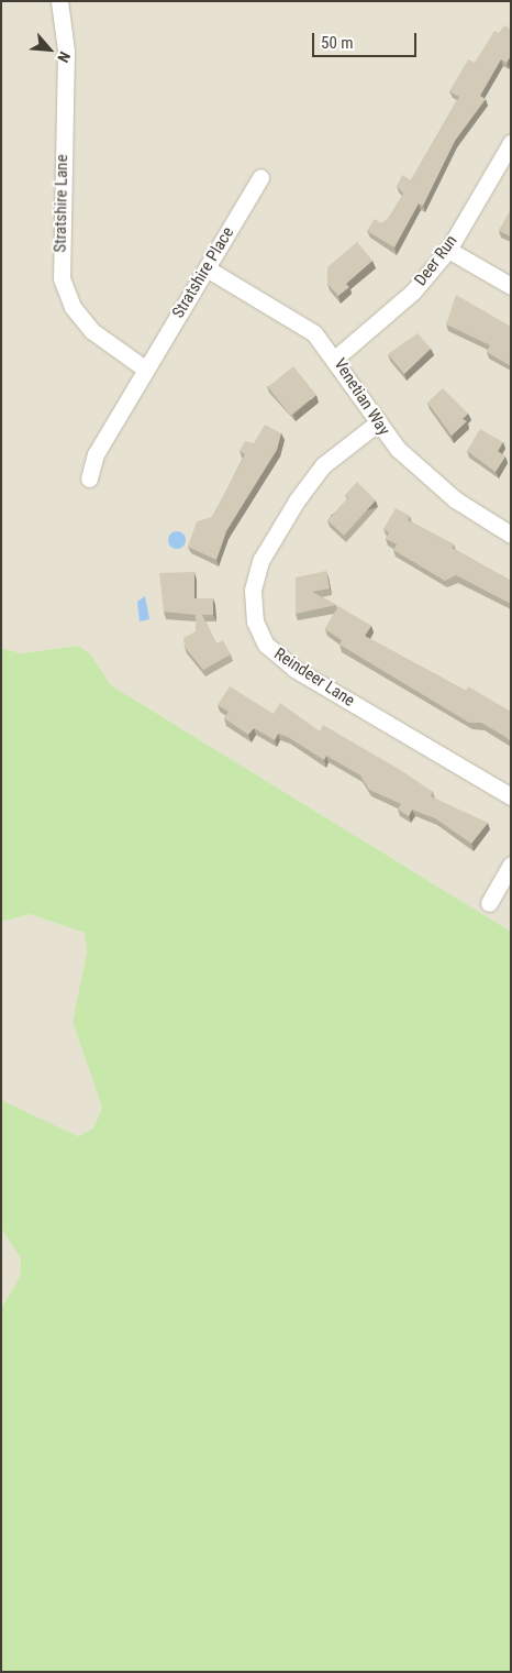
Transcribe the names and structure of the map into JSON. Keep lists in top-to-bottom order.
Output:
{
  "streets": {
    "street": [
      "Stratshire Lane",
      "Deer Run",
      "Stratshire Place",
      "Venetian Way",
      "Reindeer Lane"
    ]
  },
  "crossings": [
    ["Stratshire Lane", "Stratshire Place"],
    ["Deer Run", "Venetian Way"],
    ["Stratshire Place", "Venetian Way"],
    ["Venetian Way", "Reindeer Lane"]
  ],
  "scale_bar": "50 m",
  "north": "bottom right"
}
